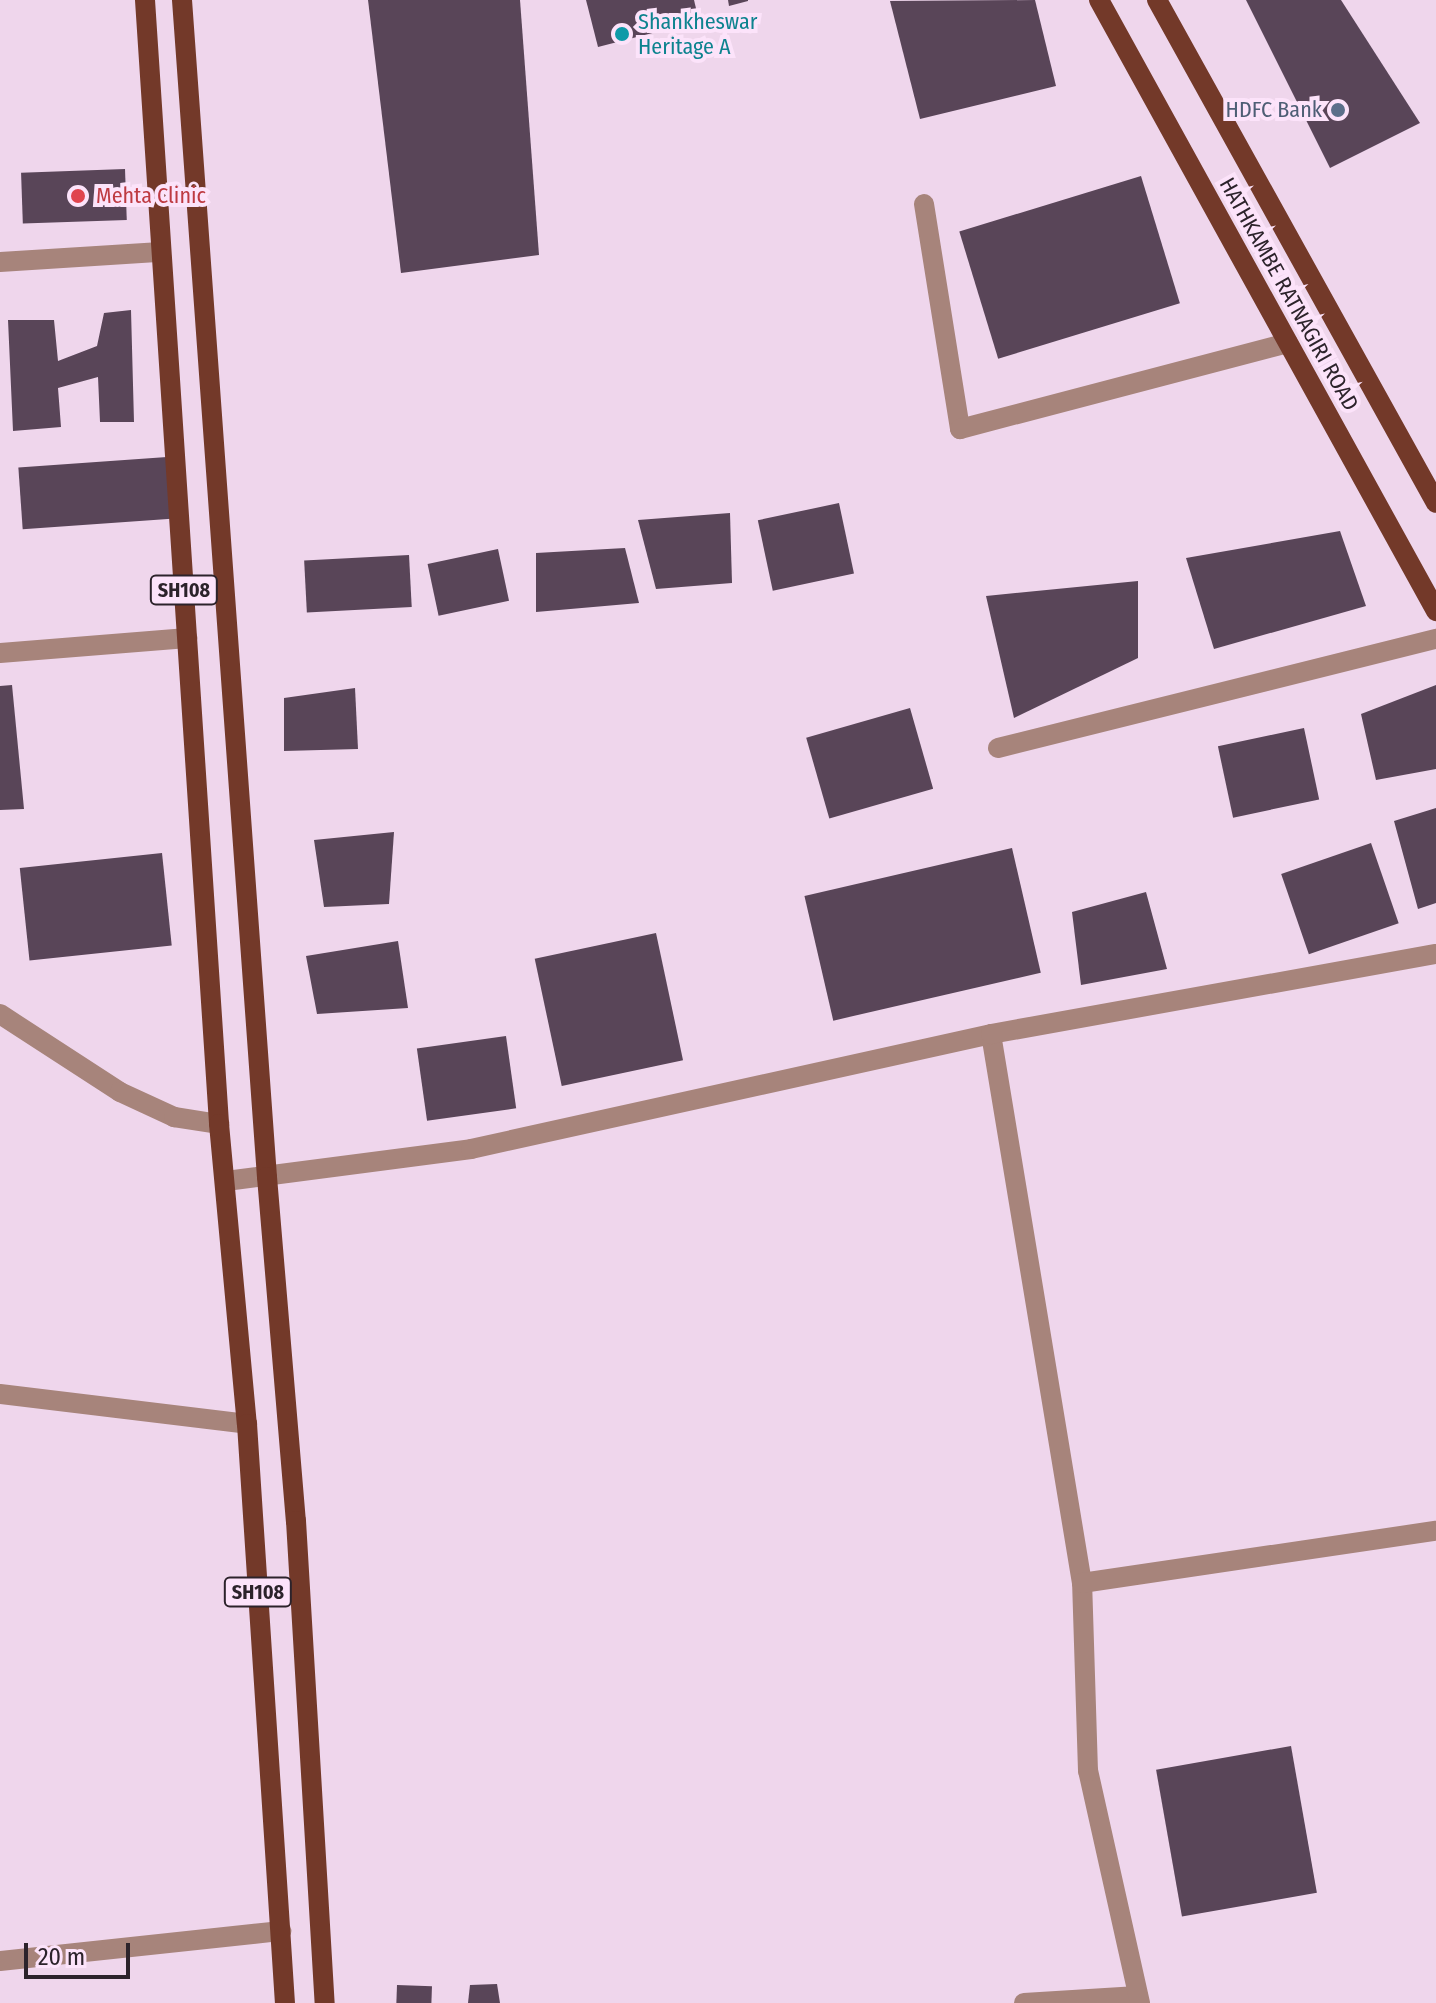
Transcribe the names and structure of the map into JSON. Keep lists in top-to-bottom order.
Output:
{
  "streets": {
    "main road": ["HATHKAMBE RATNAGIRI ROAD", "SH108"]
  },
  "places": ["Shankheswar Heritage A", "HDFC Bank", "Mehta Clinic"],
  "scale_bar": "20 m"
}
